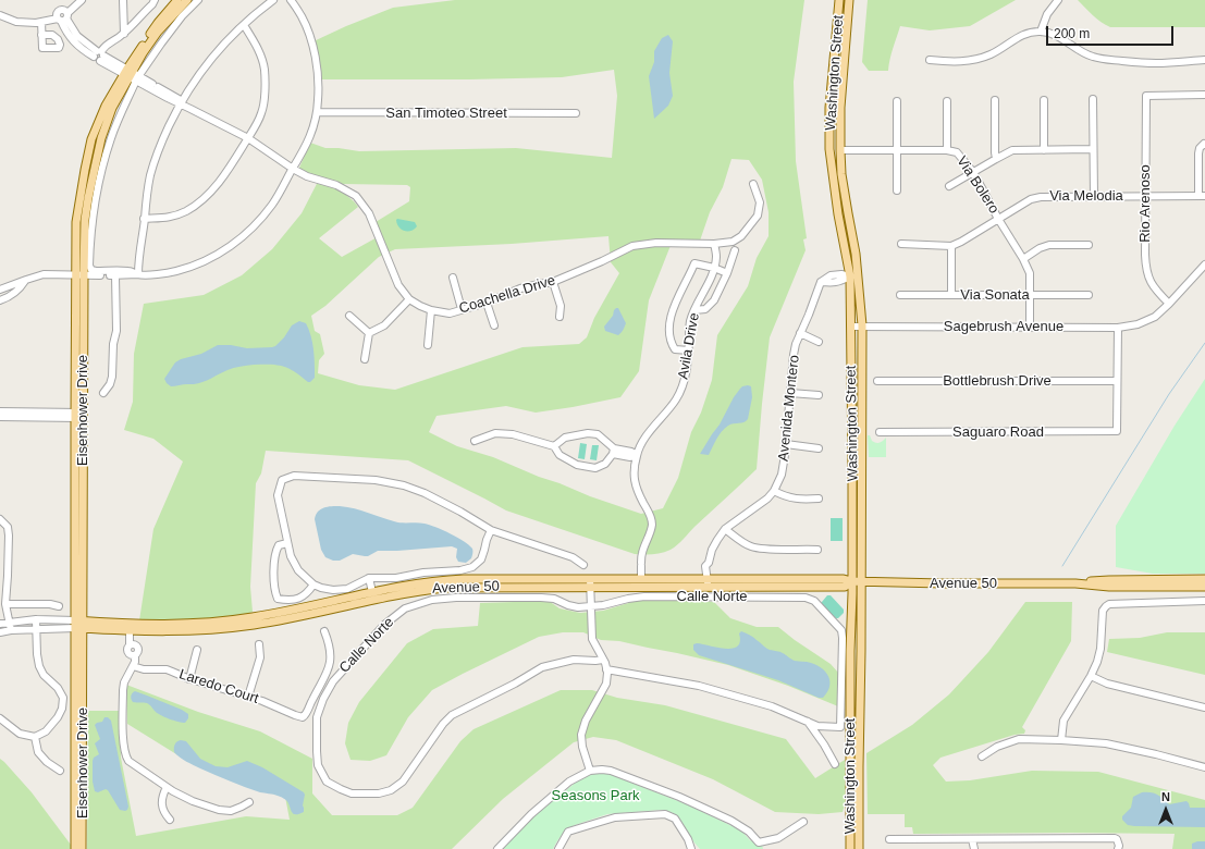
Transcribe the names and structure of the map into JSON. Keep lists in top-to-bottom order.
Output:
{
  "streets": {
    "main road": ["Washington Street", "Eisenhower Drive", "Avenue 50"],
    "street": [
      "San Timoteo Street",
      "Via Bolero",
      "Via Melodia",
      "Rio Arenoso",
      "Coachella Drive",
      "Via Sonata",
      "Sagebrush Avenue",
      "Avila Drive",
      "Bottlebrush Drive",
      "Avenida Montero",
      "Saguaro Road",
      "Calle Norte",
      "Laredo Court"
    ]
  },
  "crossings": [
    ["Washington Street", "Via Bolero"],
    ["Washington Street", "Sagebrush Avenue"],
    ["Washington Street", "Avenida Montero"],
    ["Washington Street", "Avenue 50"],
    ["Via Bolero", "Via Melodia"],
    ["Via Bolero", "Via Sonata"],
    ["Via Bolero", "Sagebrush Avenue"],
    ["Via Melodia", "Rio Arenoso"],
    ["Rio Arenoso", "Sagebrush Avenue"],
    ["Coachella Drive", "Avila Drive"],
    ["Coachella Drive", "Eisenhower Drive"],
    ["Avila Drive", "Avenue 50"],
    ["Bottlebrush Drive", "Saguaro Road"],
    ["Avenida Montero", "Avenue 50"],
    ["Eisenhower Drive", "Avenue 50"]
  ],
  "parks": ["Seasons Park"],
  "scale_bar": "200 m",
  "north": "top"
}
